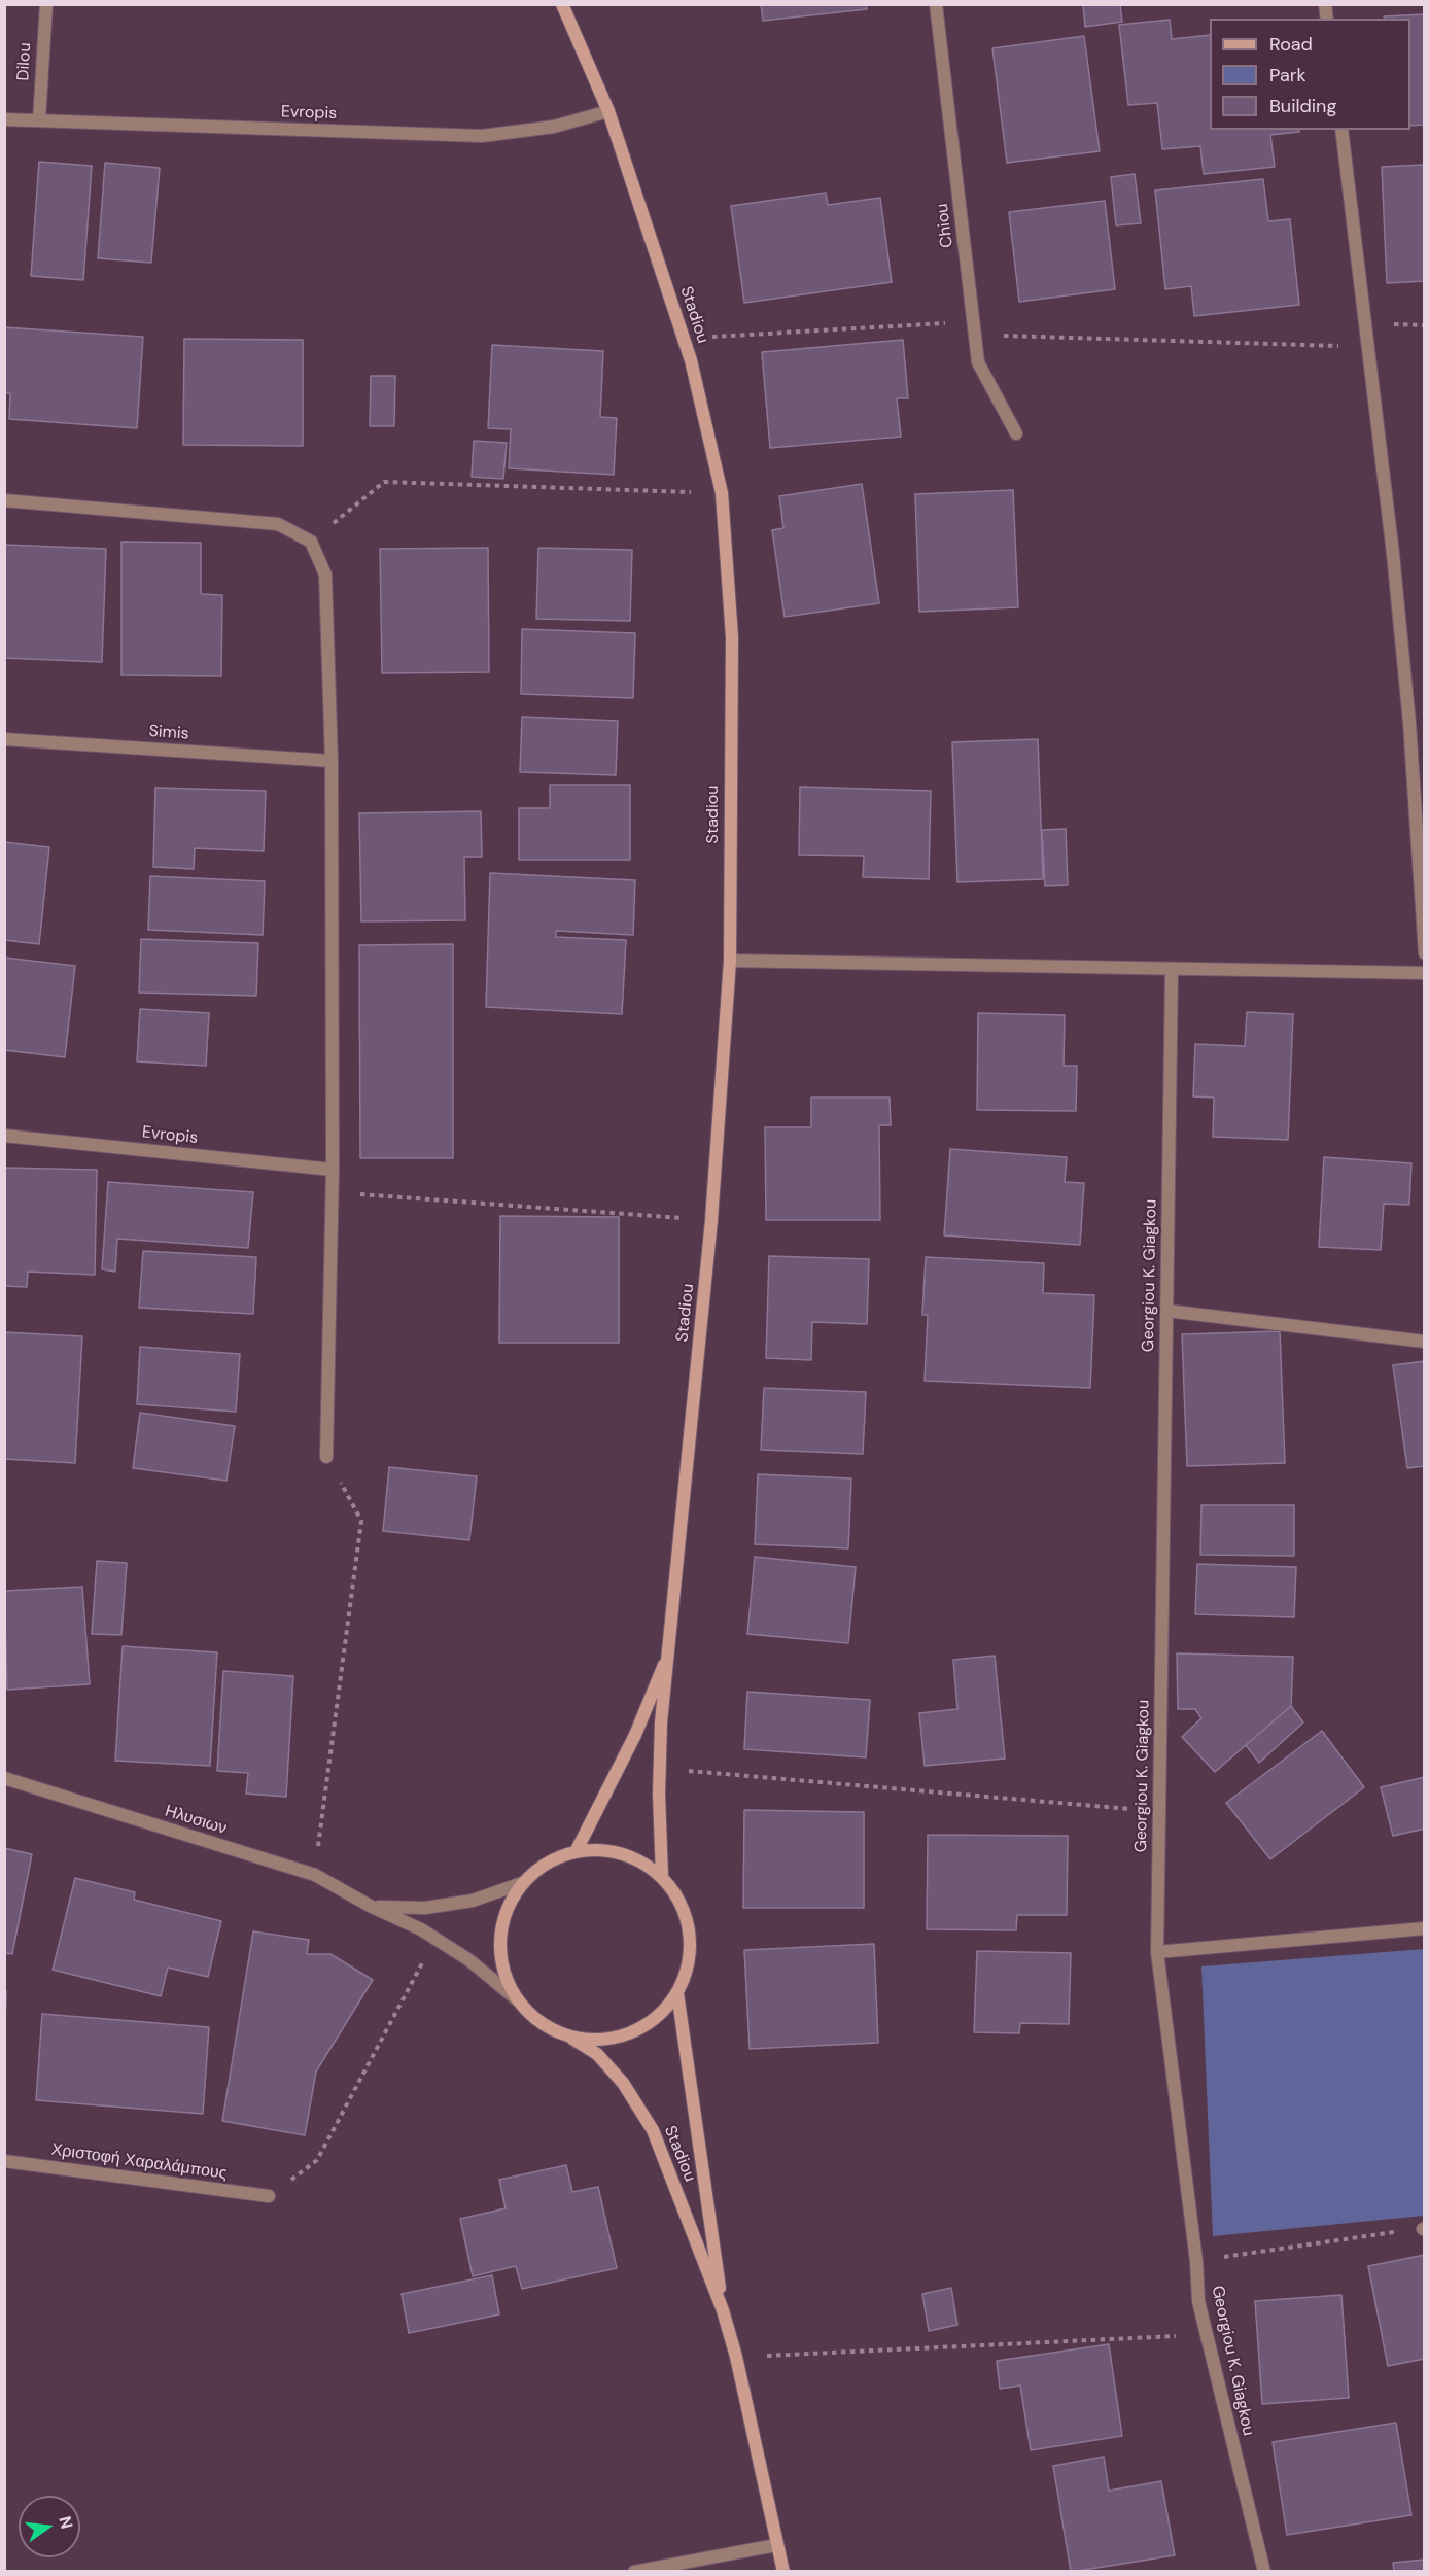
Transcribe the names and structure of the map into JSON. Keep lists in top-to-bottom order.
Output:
{
  "streets": {
    "street": [
      "Dilou",
      "Evropis",
      "Chiou",
      "Stadiou",
      "Simis",
      "Georgiou K. Giagkou",
      "Ηλυσιων",
      "Χριστοφή Χαραλάμπους"
    ]
  },
  "crossings": [
    ["Dilou", "Evropis"],
    ["Evropis", "Stadiou"],
    ["Stadiou", "Ηλυσιων"]
  ],
  "legend": ["Road", "Park", "Building"],
  "north": "right"
}
